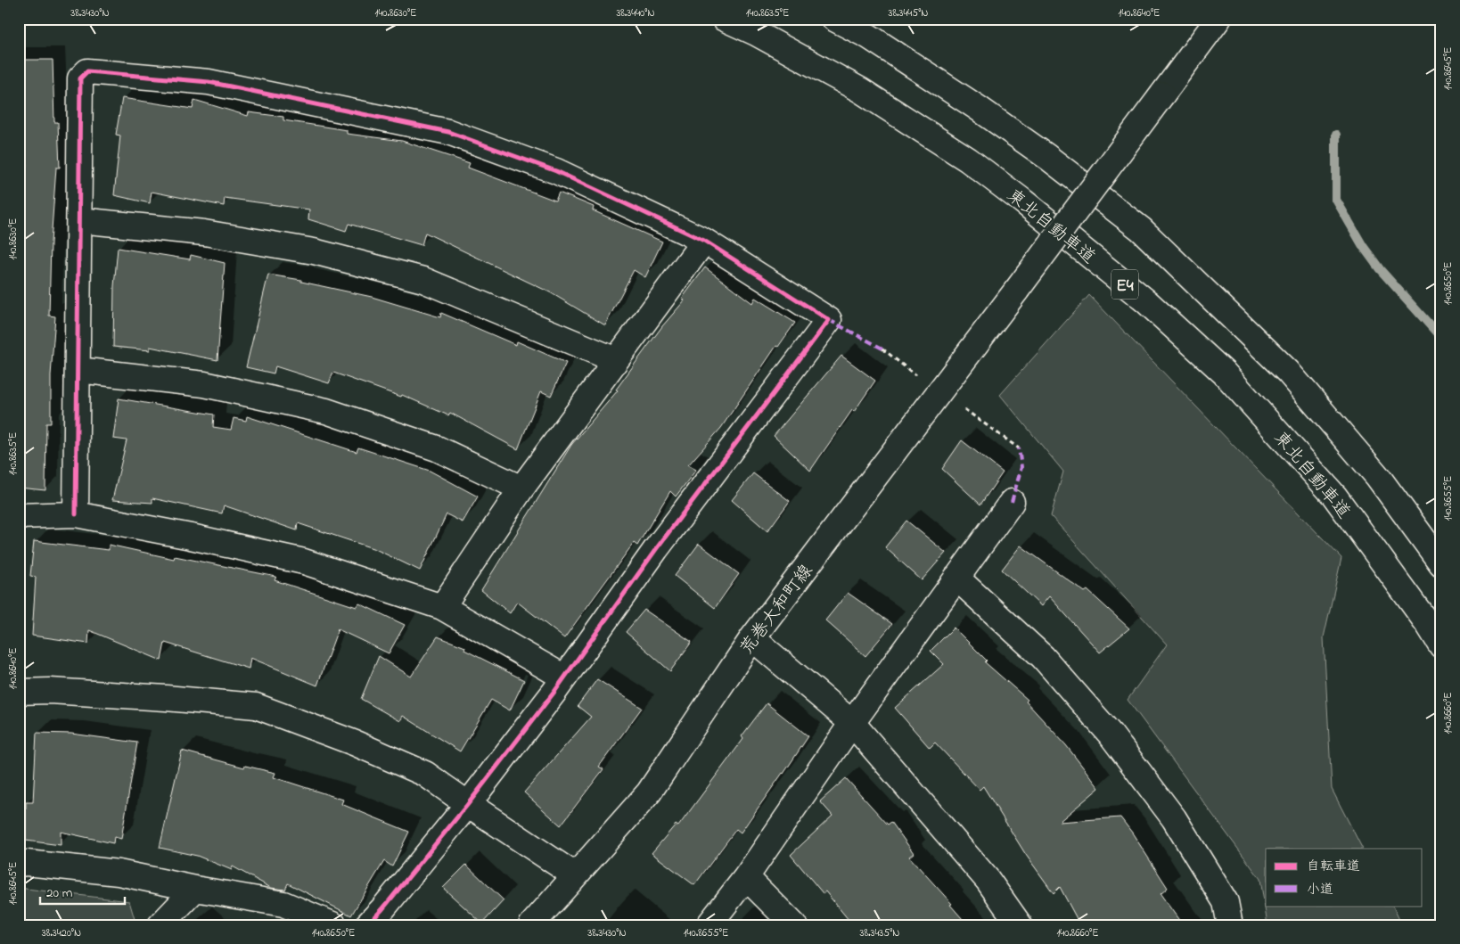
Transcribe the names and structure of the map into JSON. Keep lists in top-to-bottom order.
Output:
{
  "streets": {
    "main road": ["東北自動車道", "E4", "荒巻大和町線"]
  },
  "legend": ["自転車道", "小道"],
  "scale_bar": "20 m",
  "coordinates": [
    "38.3430°N",
    "140.8630°E",
    "38.3440°N",
    "140.8635°E",
    "38.3445°N",
    "140.8640°E",
    "140.8645°E",
    "140.8650°E",
    "140.8655°E",
    "140.8660°E",
    "38.3420°N",
    "38.3435°N"
  ]
}
